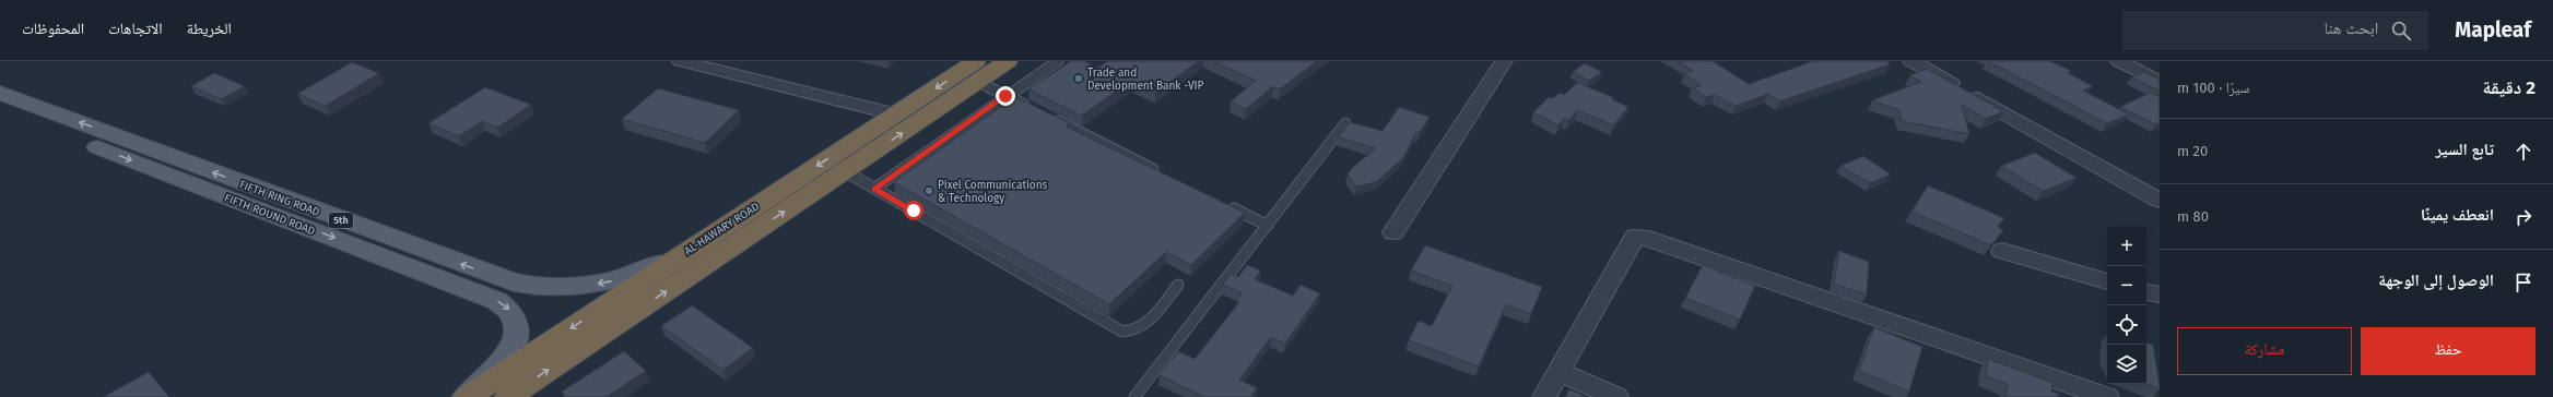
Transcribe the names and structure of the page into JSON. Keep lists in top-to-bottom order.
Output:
{
  "streets": {
    "highway": ["AL-HAWARY ROAD"],
    "main road": ["FIFTH RING ROAD", "FIFTH ROUND ROAD", "5th"]
  },
  "crossings": [
    ["FIFTH RING ROAD", "AL-HAWARY ROAD"],
    ["FIFTH ROUND ROAD", "AL-HAWARY ROAD"]
  ],
  "one_way": ["FIFTH RING ROAD", "FIFTH ROUND ROAD"],
  "places": ["Trade and Development Bank -VIP", "Pixel Communications & Technology"],
  "page": {
    "header": "Mapleaf",
    "search": "ابحث هنا",
    "nav": ["الخريطة", "الاتجاهات", "المحفوظات"],
    "heading": ["2 دقيقة", "سيرًا · 100 m"],
    "list": [
      ["تابع السير", "20 m"],
      ["انعطف يمينًا", "80 m"],
      "الوصول إلى الوجهة"
    ],
    "map_buttons": ["+", "−"],
    "buttons": ["حفظ", "مشاركة"]
  }
}
